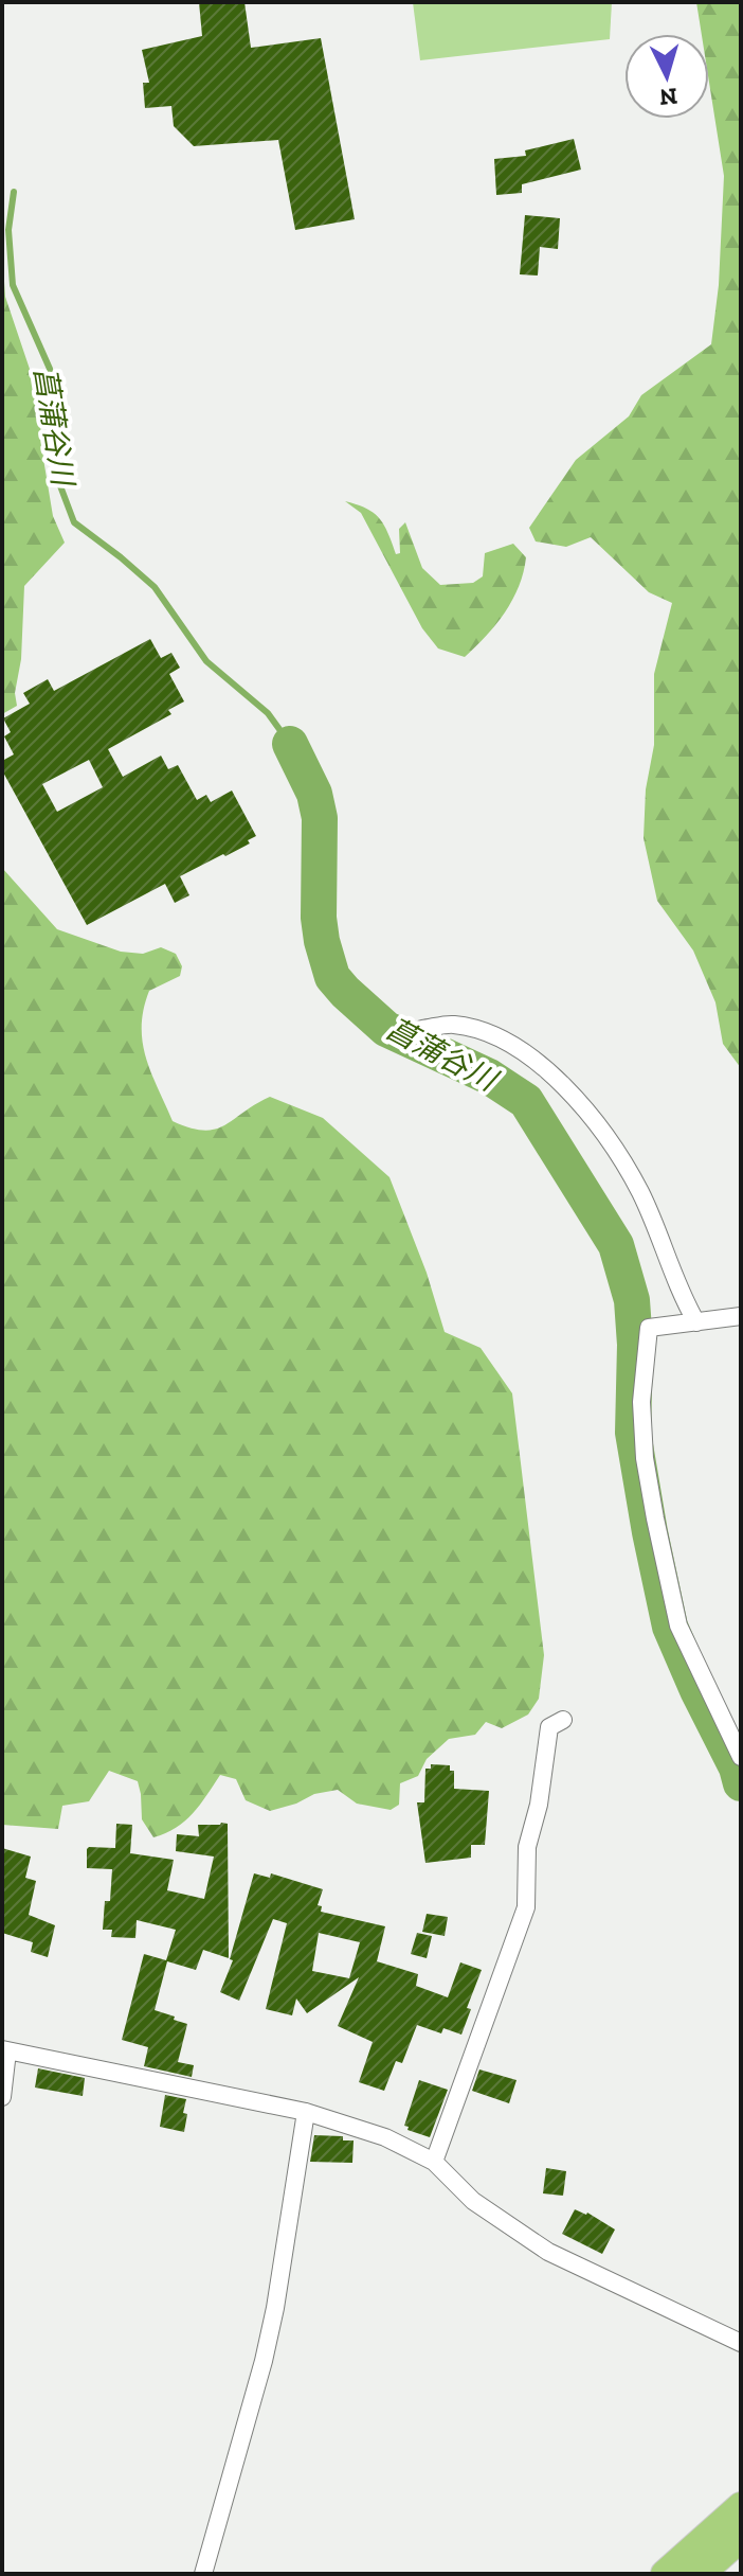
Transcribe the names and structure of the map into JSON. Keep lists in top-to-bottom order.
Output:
{
  "water": ["菖蒲谷川"],
  "north": "bottom"
}
